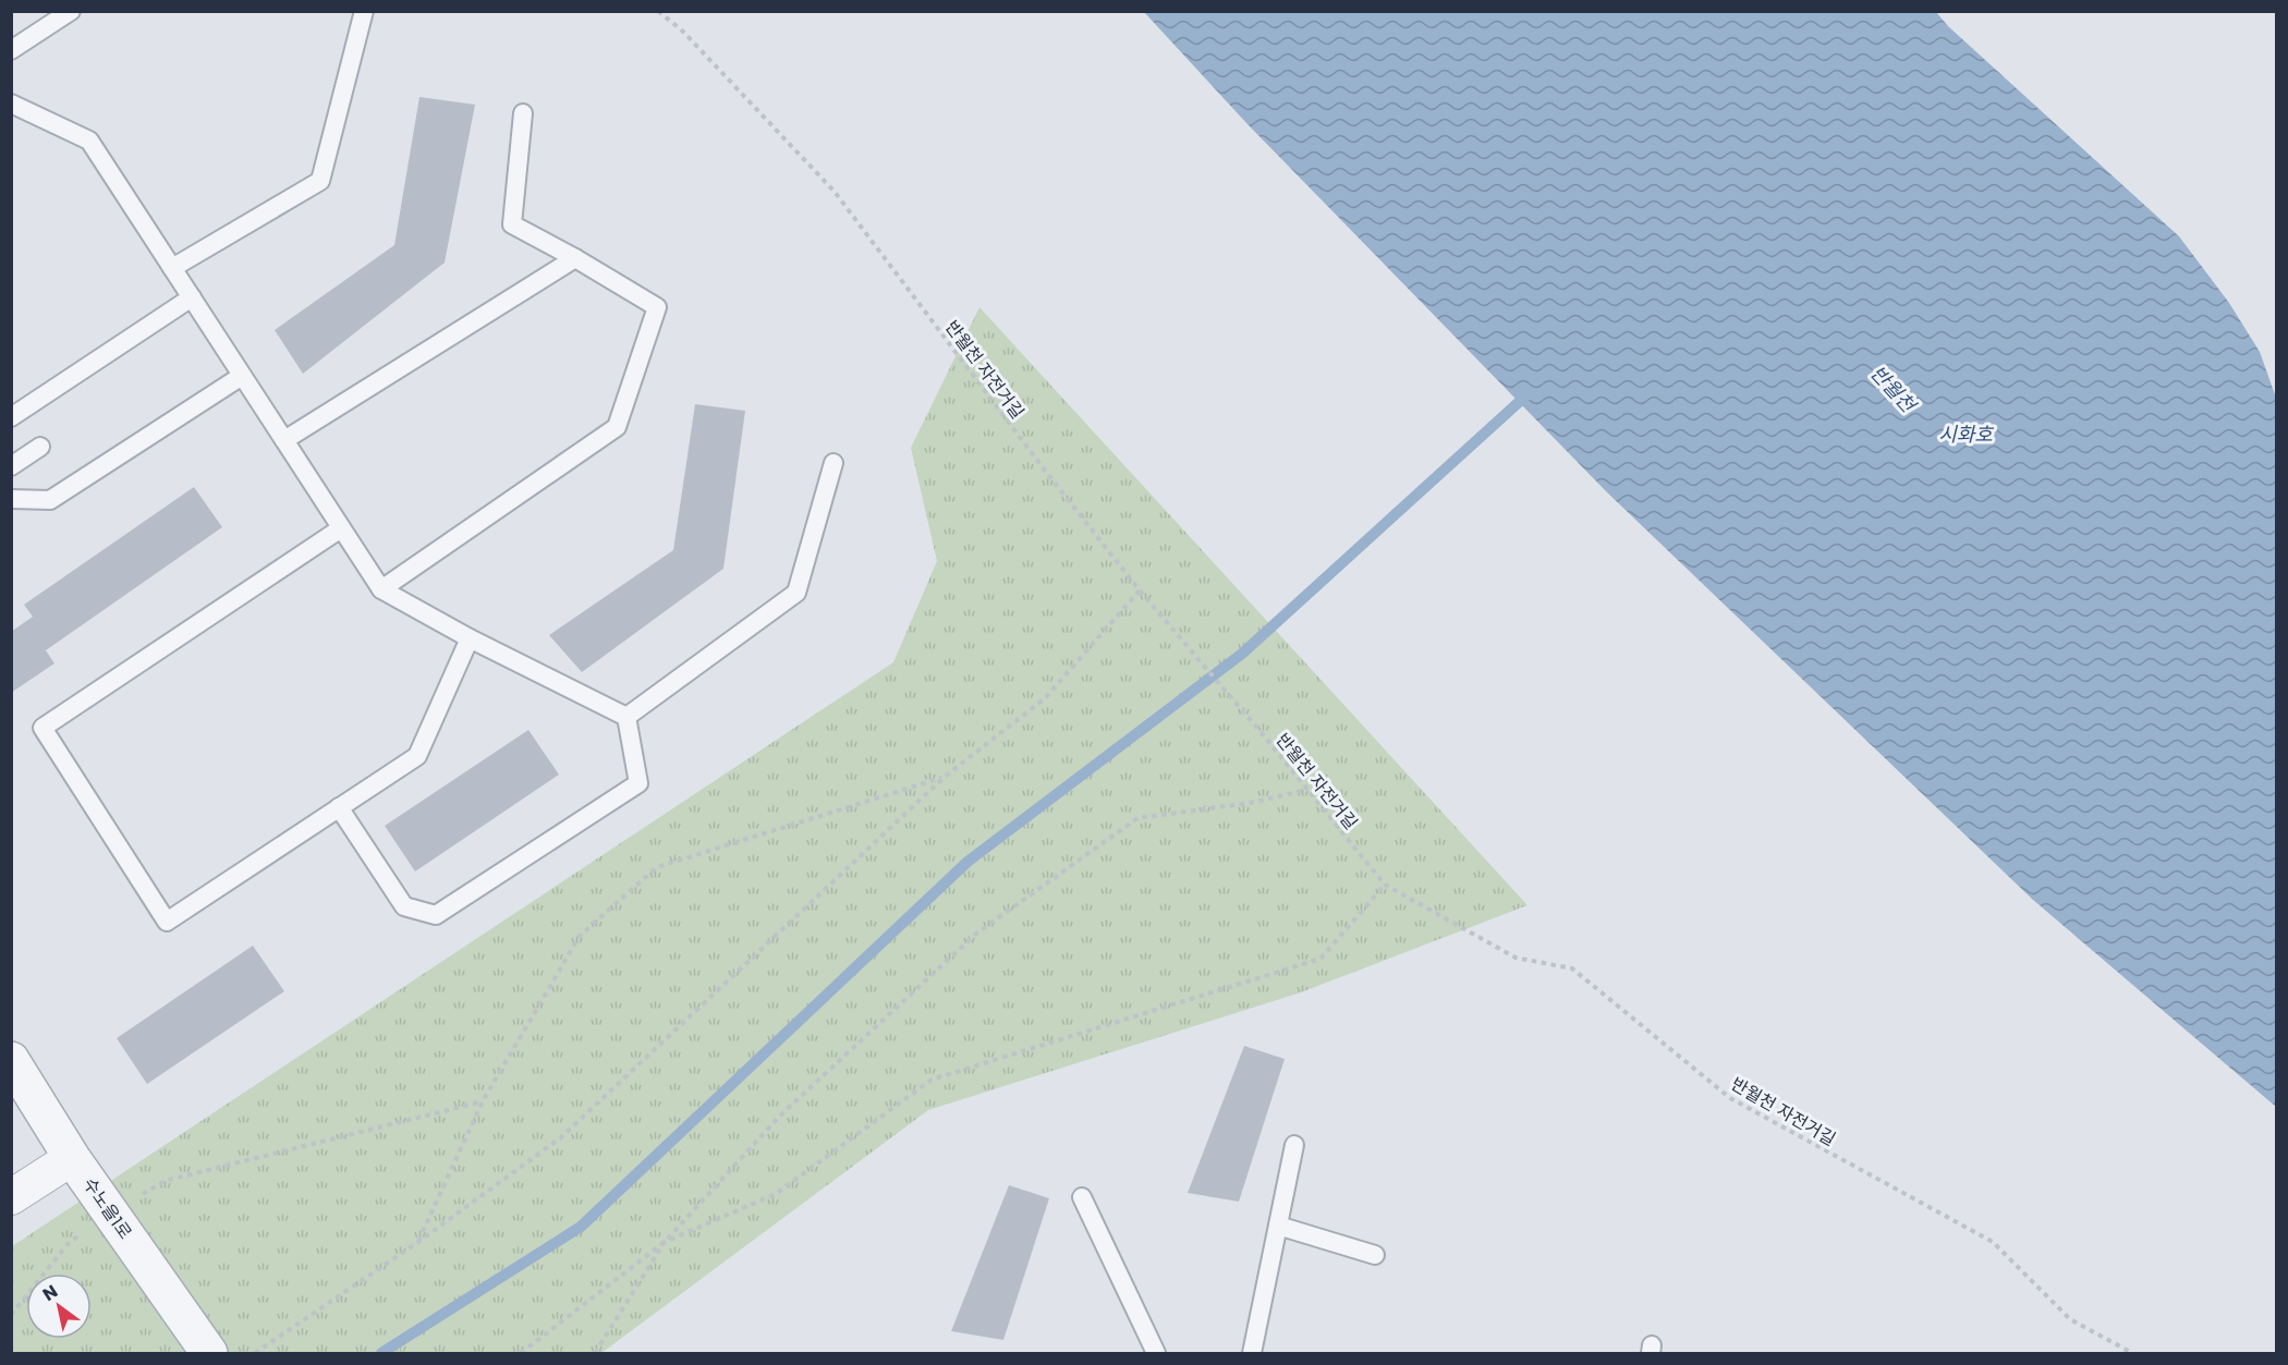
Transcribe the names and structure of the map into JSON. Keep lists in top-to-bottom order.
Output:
{
  "streets": {
    "street": ["수노을1로"],
    "path": ["반월천 자전거길"]
  },
  "water": ["반월천", "시화호"],
  "north": "top left"
}
